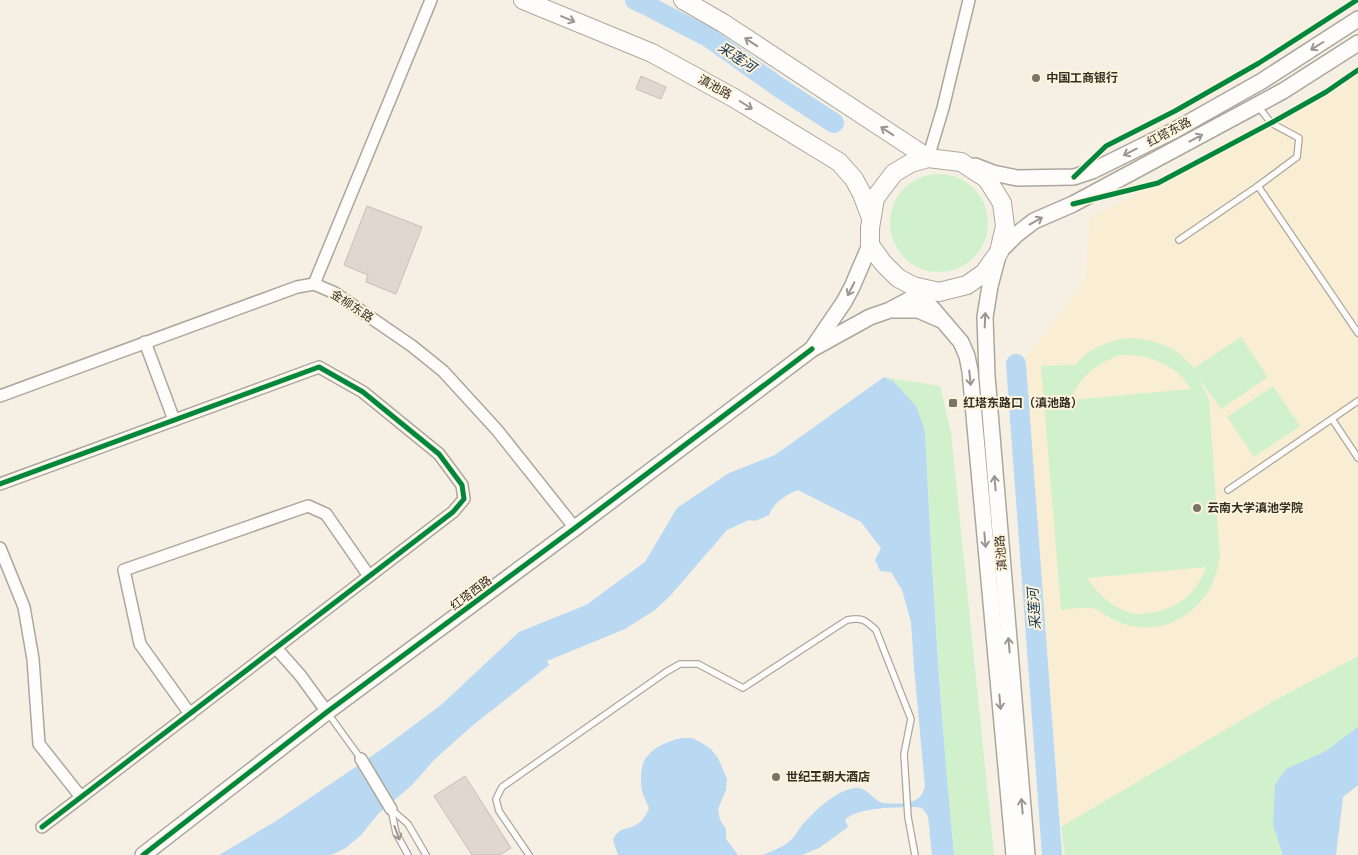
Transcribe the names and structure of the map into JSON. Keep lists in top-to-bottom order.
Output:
{
  "streets": {
    "main road": ["滇池路", "红塔东路", "红塔西路"],
    "street": ["金柳东路"]
  },
  "crossings": [
    ["滇池路", "红塔东路"],
    ["金柳东路", "红塔西路"]
  ],
  "water": ["采莲河"],
  "places": {
    "other": ["中国工商银行", "云南大学滇池学院", "世纪王朝大酒店"],
    "transit": ["红塔东路口（滇池路）"]
  }
}
